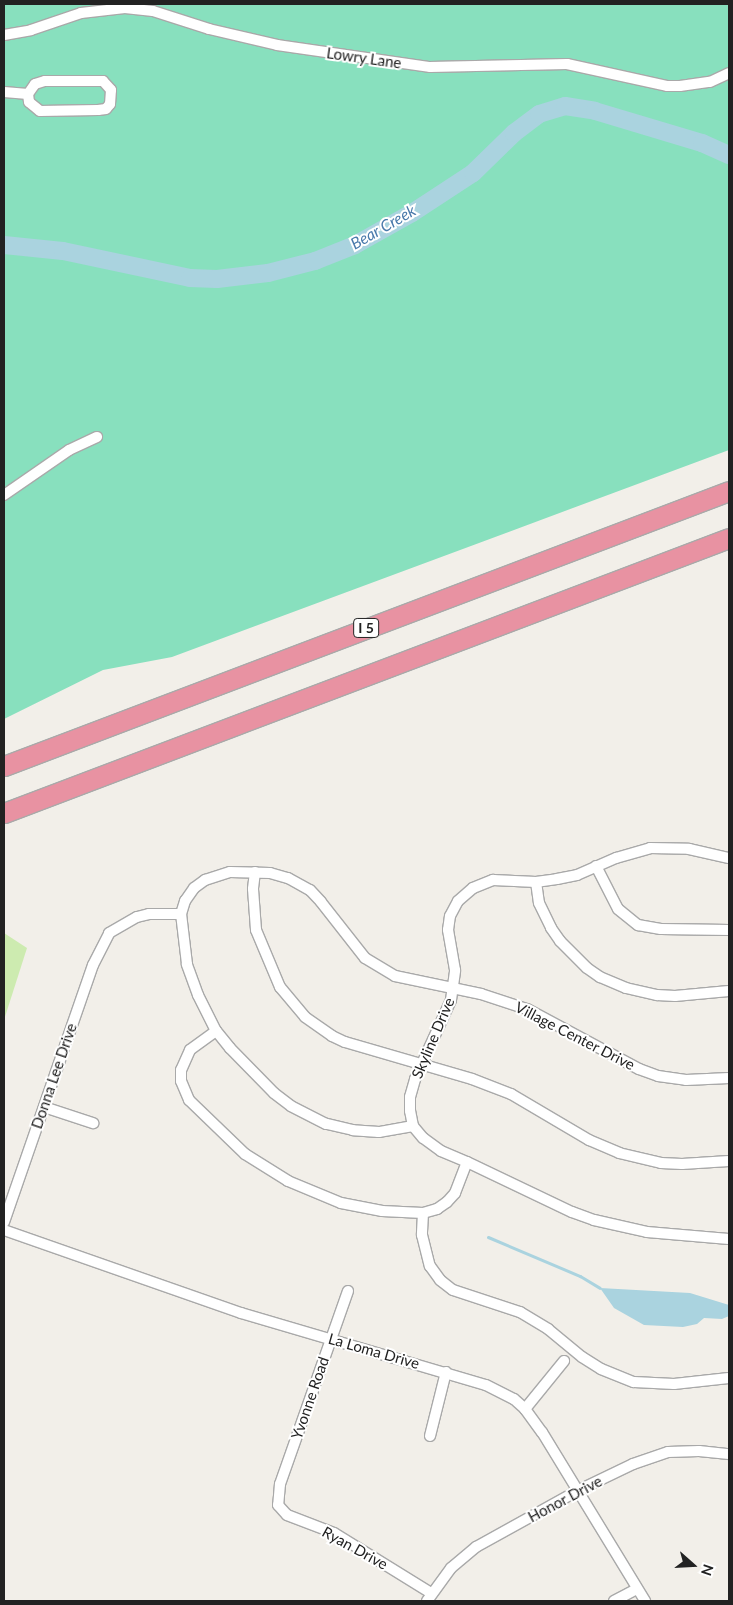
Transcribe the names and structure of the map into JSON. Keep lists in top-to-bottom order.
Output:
{
  "streets": {
    "highway": ["I 5"],
    "street": [
      "Lowry Lane",
      "Village Center Drive",
      "Skyline Drive",
      "Donna Lee Drive",
      "La Loma Drive",
      "Yvonne Road",
      "Honor Drive",
      "Ryan Drive"
    ]
  },
  "crossings": [
    ["Village Center Drive", "Skyline Drive"],
    ["Village Center Drive", "Donna Lee Drive"],
    ["La Loma Drive", "Yvonne Road"],
    ["La Loma Drive", "Honor Drive"],
    ["Yvonne Road", "Ryan Drive"],
    ["Honor Drive", "Ryan Drive"]
  ],
  "water": ["Bear Creek"],
  "north": "right"
}
